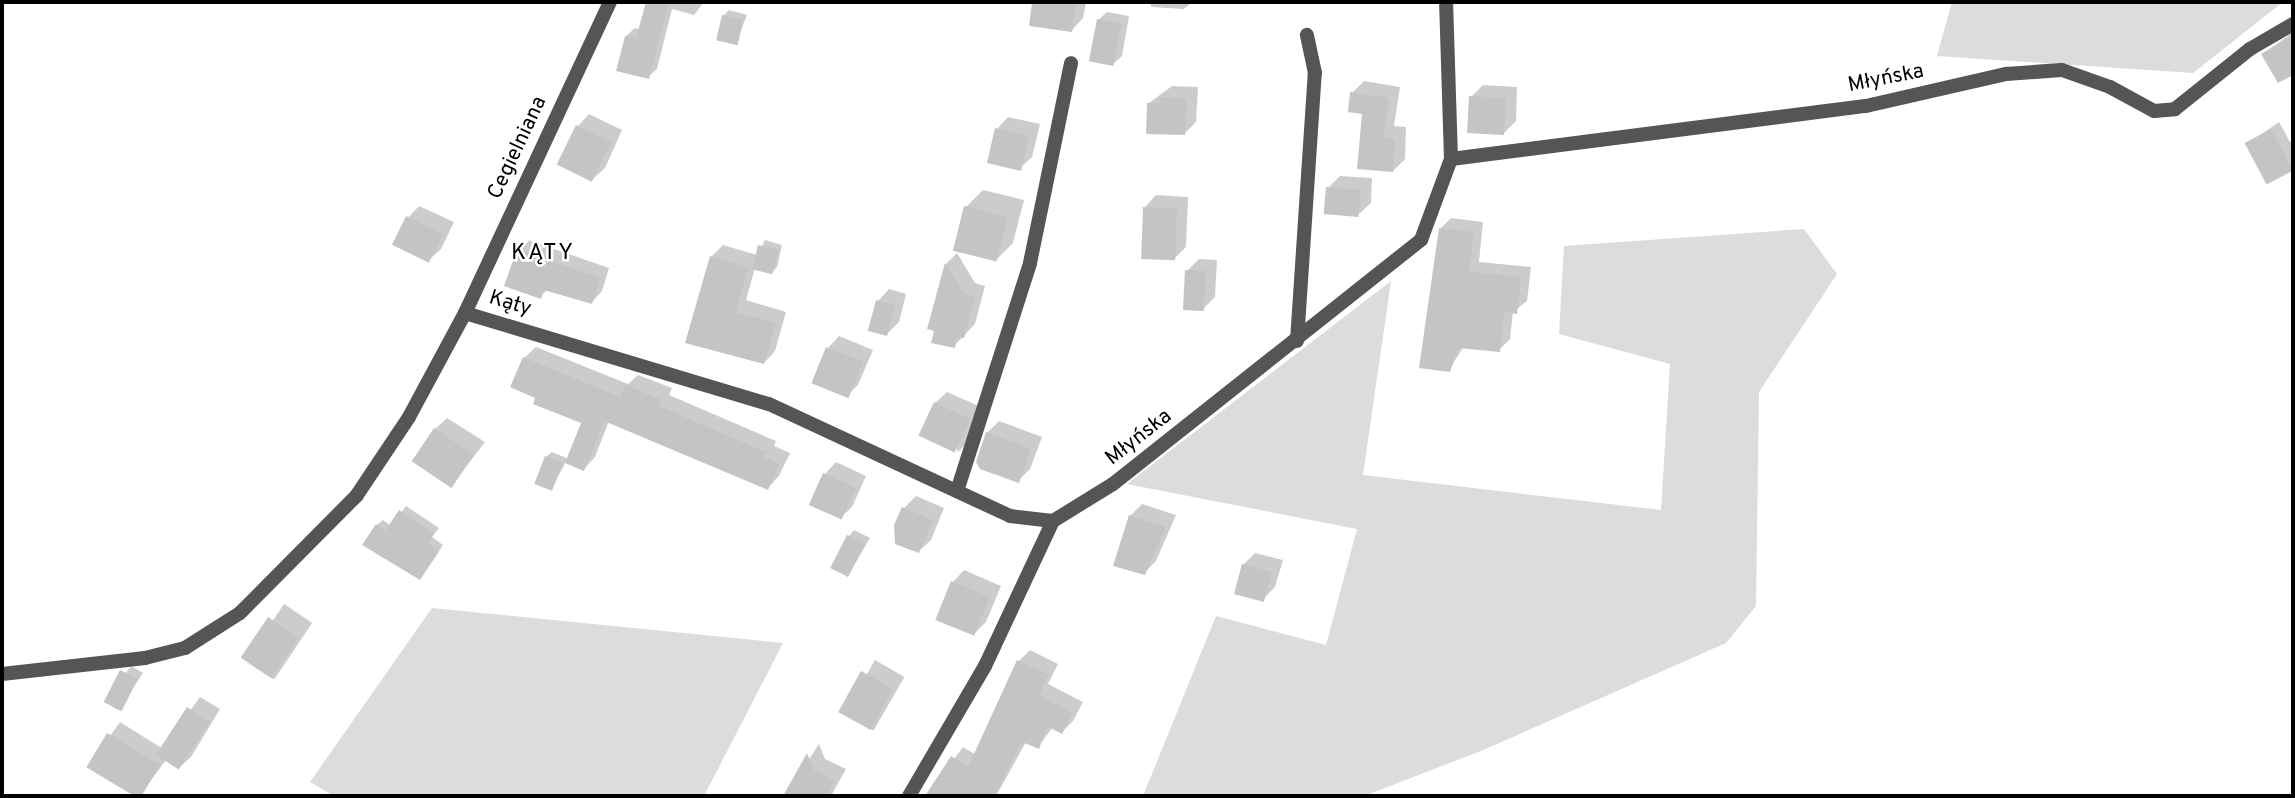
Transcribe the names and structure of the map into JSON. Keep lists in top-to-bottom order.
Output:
{
  "streets": {
    "street": ["Młyńska", "Cegielniana", "Kąty"]
  },
  "crossings": [
    ["Młyńska", "Kąty"],
    ["Cegielniana", "Kąty"]
  ],
  "districts": ["KĄTY"]
}
